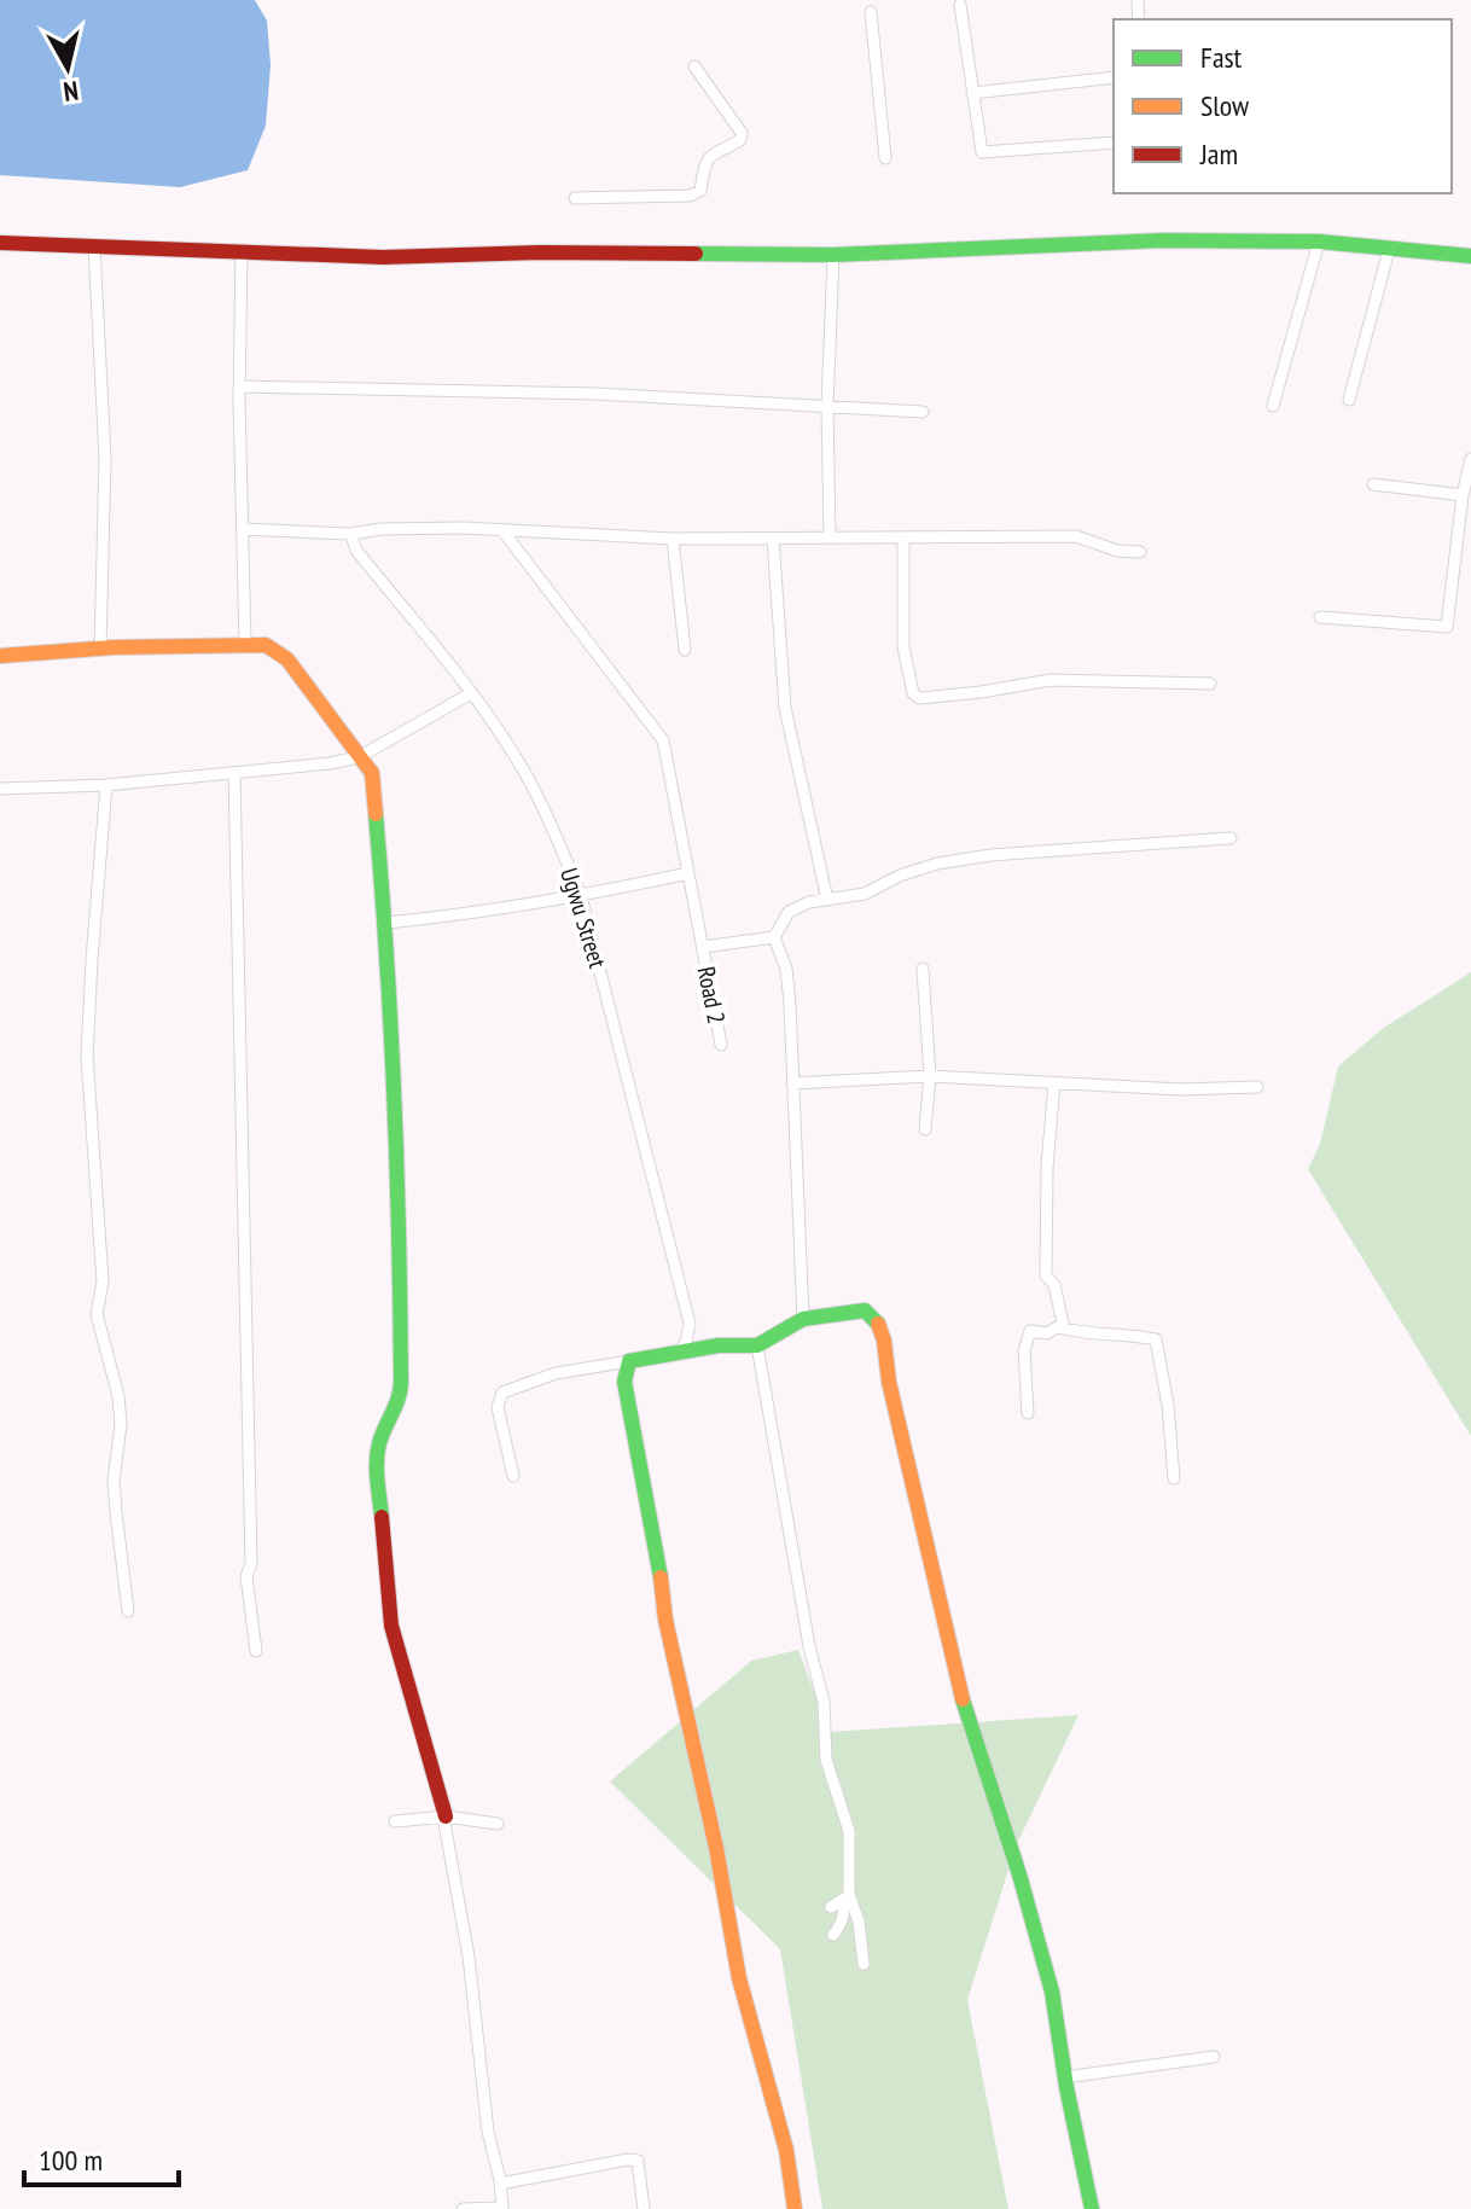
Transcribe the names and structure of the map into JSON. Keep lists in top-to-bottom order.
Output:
{
  "streets": {
    "street": ["Ugwu Street", "Road 2"]
  },
  "legend": ["Fast", "Slow", "Jam"],
  "scale_bar": "100 m",
  "north": "bottom"
}
